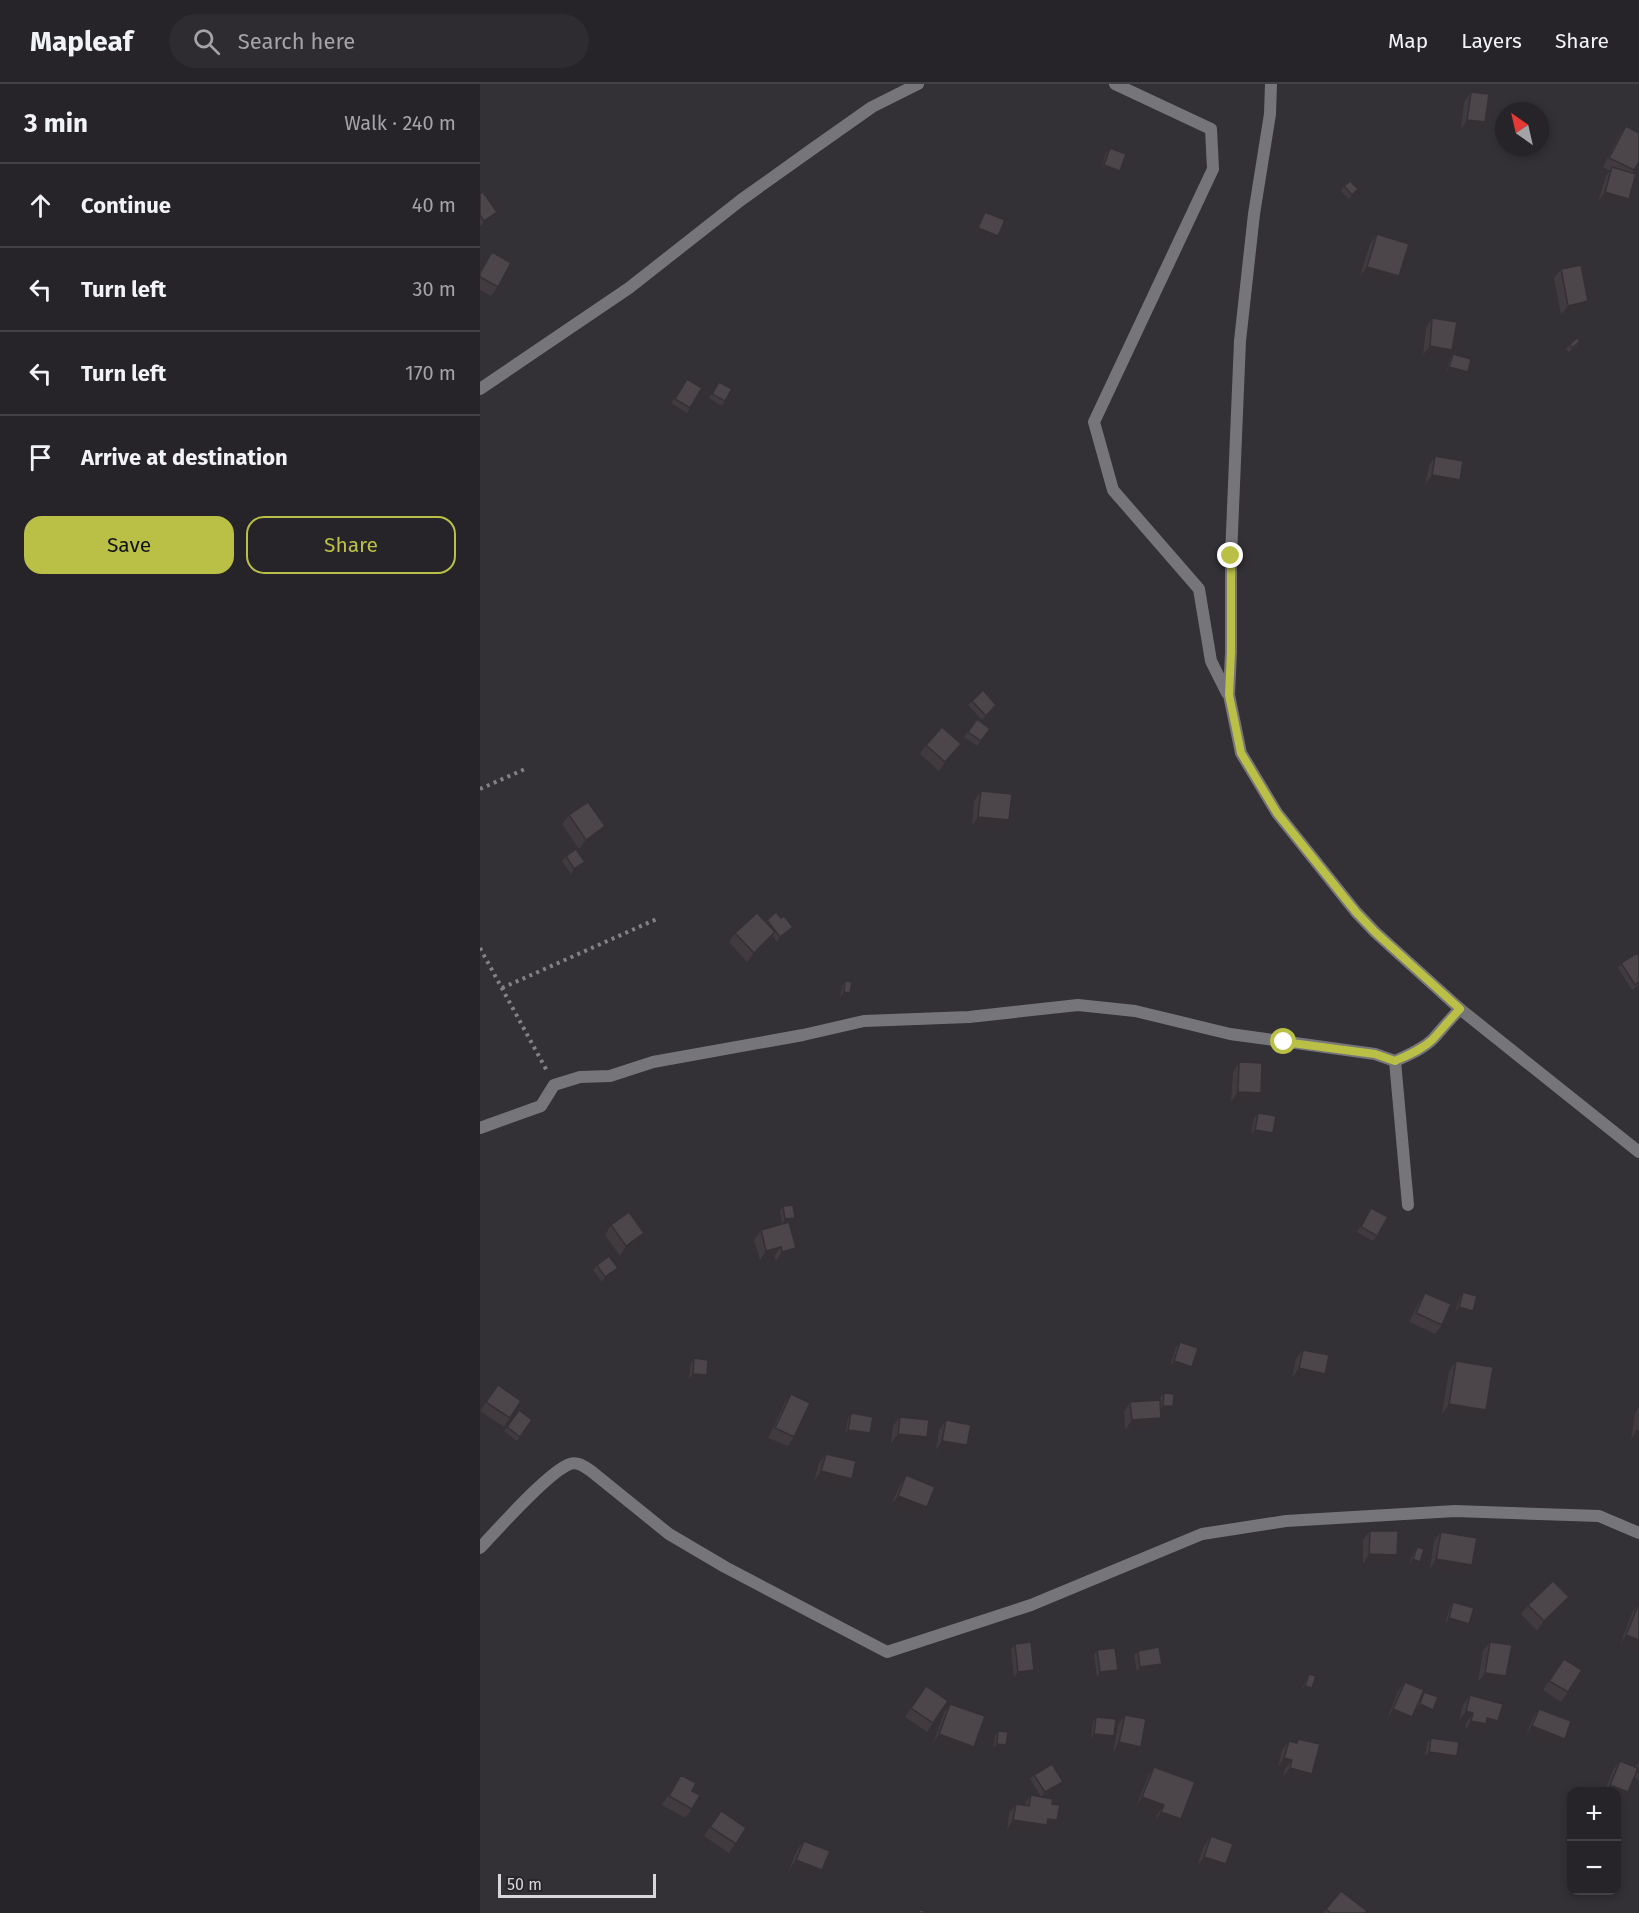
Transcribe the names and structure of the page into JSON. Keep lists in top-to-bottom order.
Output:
{
  "scale_bar": "50 m",
  "north": "top left",
  "page": {
    "header": "Mapleaf",
    "search": "Search here",
    "nav": ["Map", "Layers", "Share"],
    "heading": ["3 min", "Walk · 240 m"],
    "list": [
      ["Continue", "40 m"],
      ["Turn left", "30 m"],
      ["Turn left", "170 m"],
      "Arrive at destination"
    ],
    "buttons": ["Save", "Share"],
    "map_buttons": ["+", "−"],
    "scale": "50 m"
  }
}
